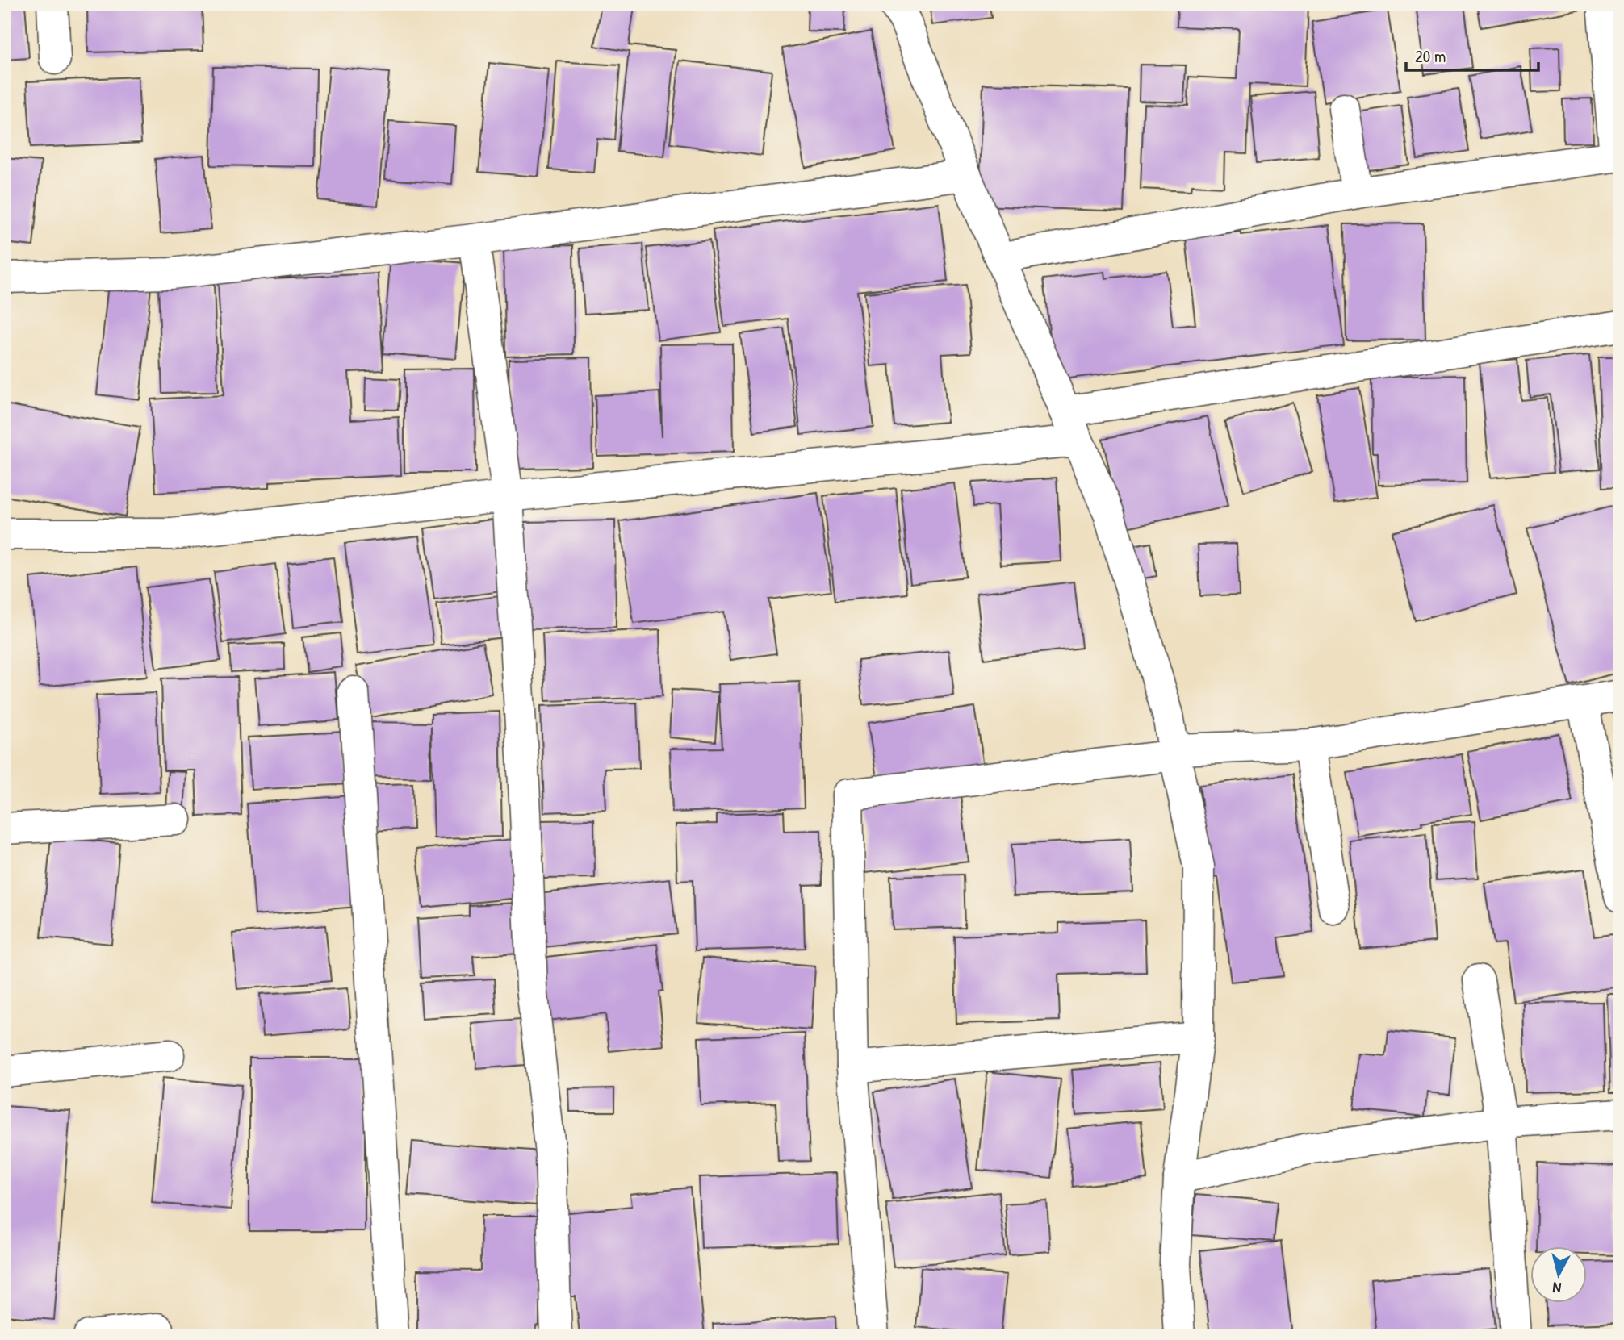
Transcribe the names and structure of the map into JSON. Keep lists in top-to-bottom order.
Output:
{
  "scale_bar": "20 m",
  "north": "bottom"
}
